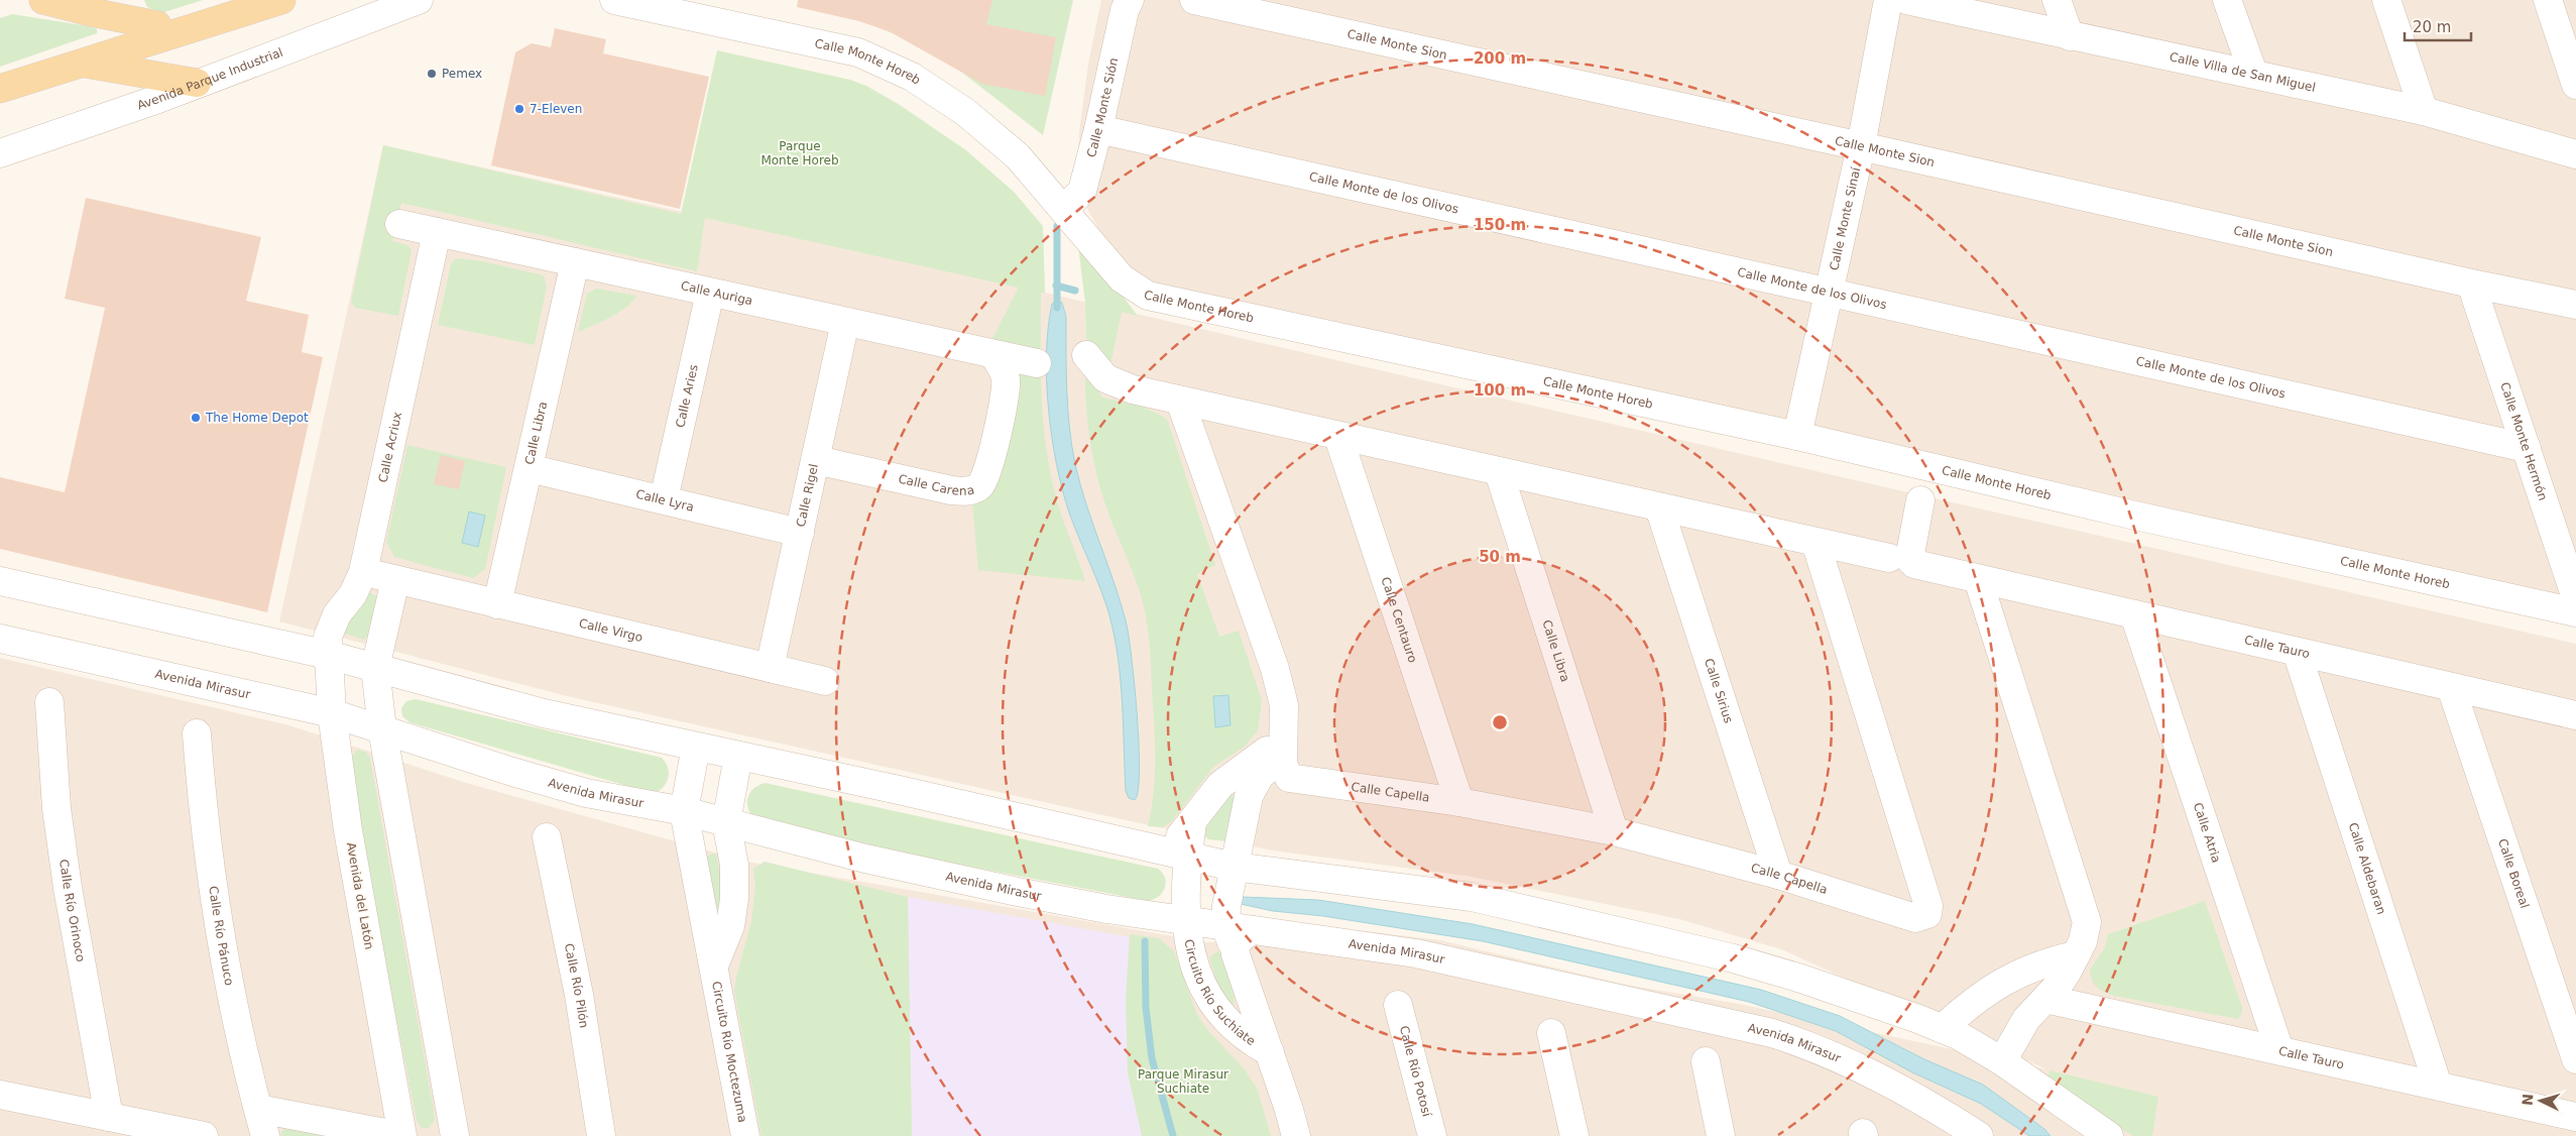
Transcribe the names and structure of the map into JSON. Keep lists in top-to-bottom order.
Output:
{
  "streets": {
    "street": [
      "Calle Monte Sion",
      "Calle Monte Horeb",
      "Calle Villa de San Miguel",
      "Avenida Parque Industrial",
      "Calle Monte Sión",
      "Calle Monte de los Olivos",
      "Calle Monte Sinaí",
      "Calle Auriga",
      "Calle Aries",
      "Calle Libra",
      "Calle Monte Hermón",
      "Calle Acriux",
      "Calle Carena",
      "Calle Rigel",
      "Calle Lyra",
      "Calle Centauro",
      "Calle Virgo",
      "Calle Tauro",
      "Avenida Mirasur",
      "Calle Sirius",
      "Calle Capella",
      "Calle Atria",
      "Calle Aldebaran",
      "Calle Boreal",
      "Avenida del Latón",
      "Calle Río Orinoco",
      "Calle Río Pánuco",
      "Calle Río Pilón",
      "Circuito Río Suchiate",
      "Circuito Río Moctezuma",
      "Calle Río Potosí"
    ]
  },
  "crossings": [
    ["Calle Monte Sion", "Calle Monte Sinaí"],
    ["Calle Monte Sion", "Calle Monte Hermón"],
    ["Calle Monte Horeb", "Calle Monte Sión"],
    ["Calle Monte Horeb", "Calle Monte Sinaí"],
    ["Calle Monte Sión", "Calle Monte de los Olivos"],
    ["Calle Monte de los Olivos", "Calle Monte Sinaí"],
    ["Calle Monte de los Olivos", "Calle Monte Hermón"],
    ["Calle Auriga", "Calle Aries"],
    ["Calle Auriga", "Calle Libra"],
    ["Calle Auriga", "Calle Acriux"],
    ["Calle Auriga", "Calle Carena"],
    ["Calle Auriga", "Calle Rigel"],
    ["Calle Aries", "Calle Lyra"],
    ["Calle Libra", "Calle Lyra"],
    ["Calle Libra", "Calle Virgo"],
    ["Calle Libra", "Calle Capella"],
    ["Calle Acriux", "Calle Virgo"],
    ["Calle Acriux", "Avenida del Latón"],
    ["Calle Carena", "Calle Rigel"],
    ["Calle Rigel", "Calle Lyra"],
    ["Calle Rigel", "Calle Virgo"],
    ["Calle Centauro", "Calle Capella"],
    ["Calle Tauro", "Calle Atria"],
    ["Calle Tauro", "Calle Aldebaran"],
    ["Calle Tauro", "Calle Boreal"],
    ["Avenida Mirasur", "Avenida del Latón"],
    ["Avenida Mirasur", "Circuito Río Suchiate"],
    ["Avenida Mirasur", "Circuito Río Moctezuma"],
    ["Calle Sirius", "Calle Capella"]
  ],
  "parks": ["Parque Monte Horeb", "Parque Mirasur Suchiate"],
  "places": ["Pemex", "7-Eleven", "The Home Depot"],
  "scale_bar": "20 m",
  "north": "left",
  "rings": [
    "200 m",
    "150 m",
    "100 m",
    "50 m"
  ]
}
